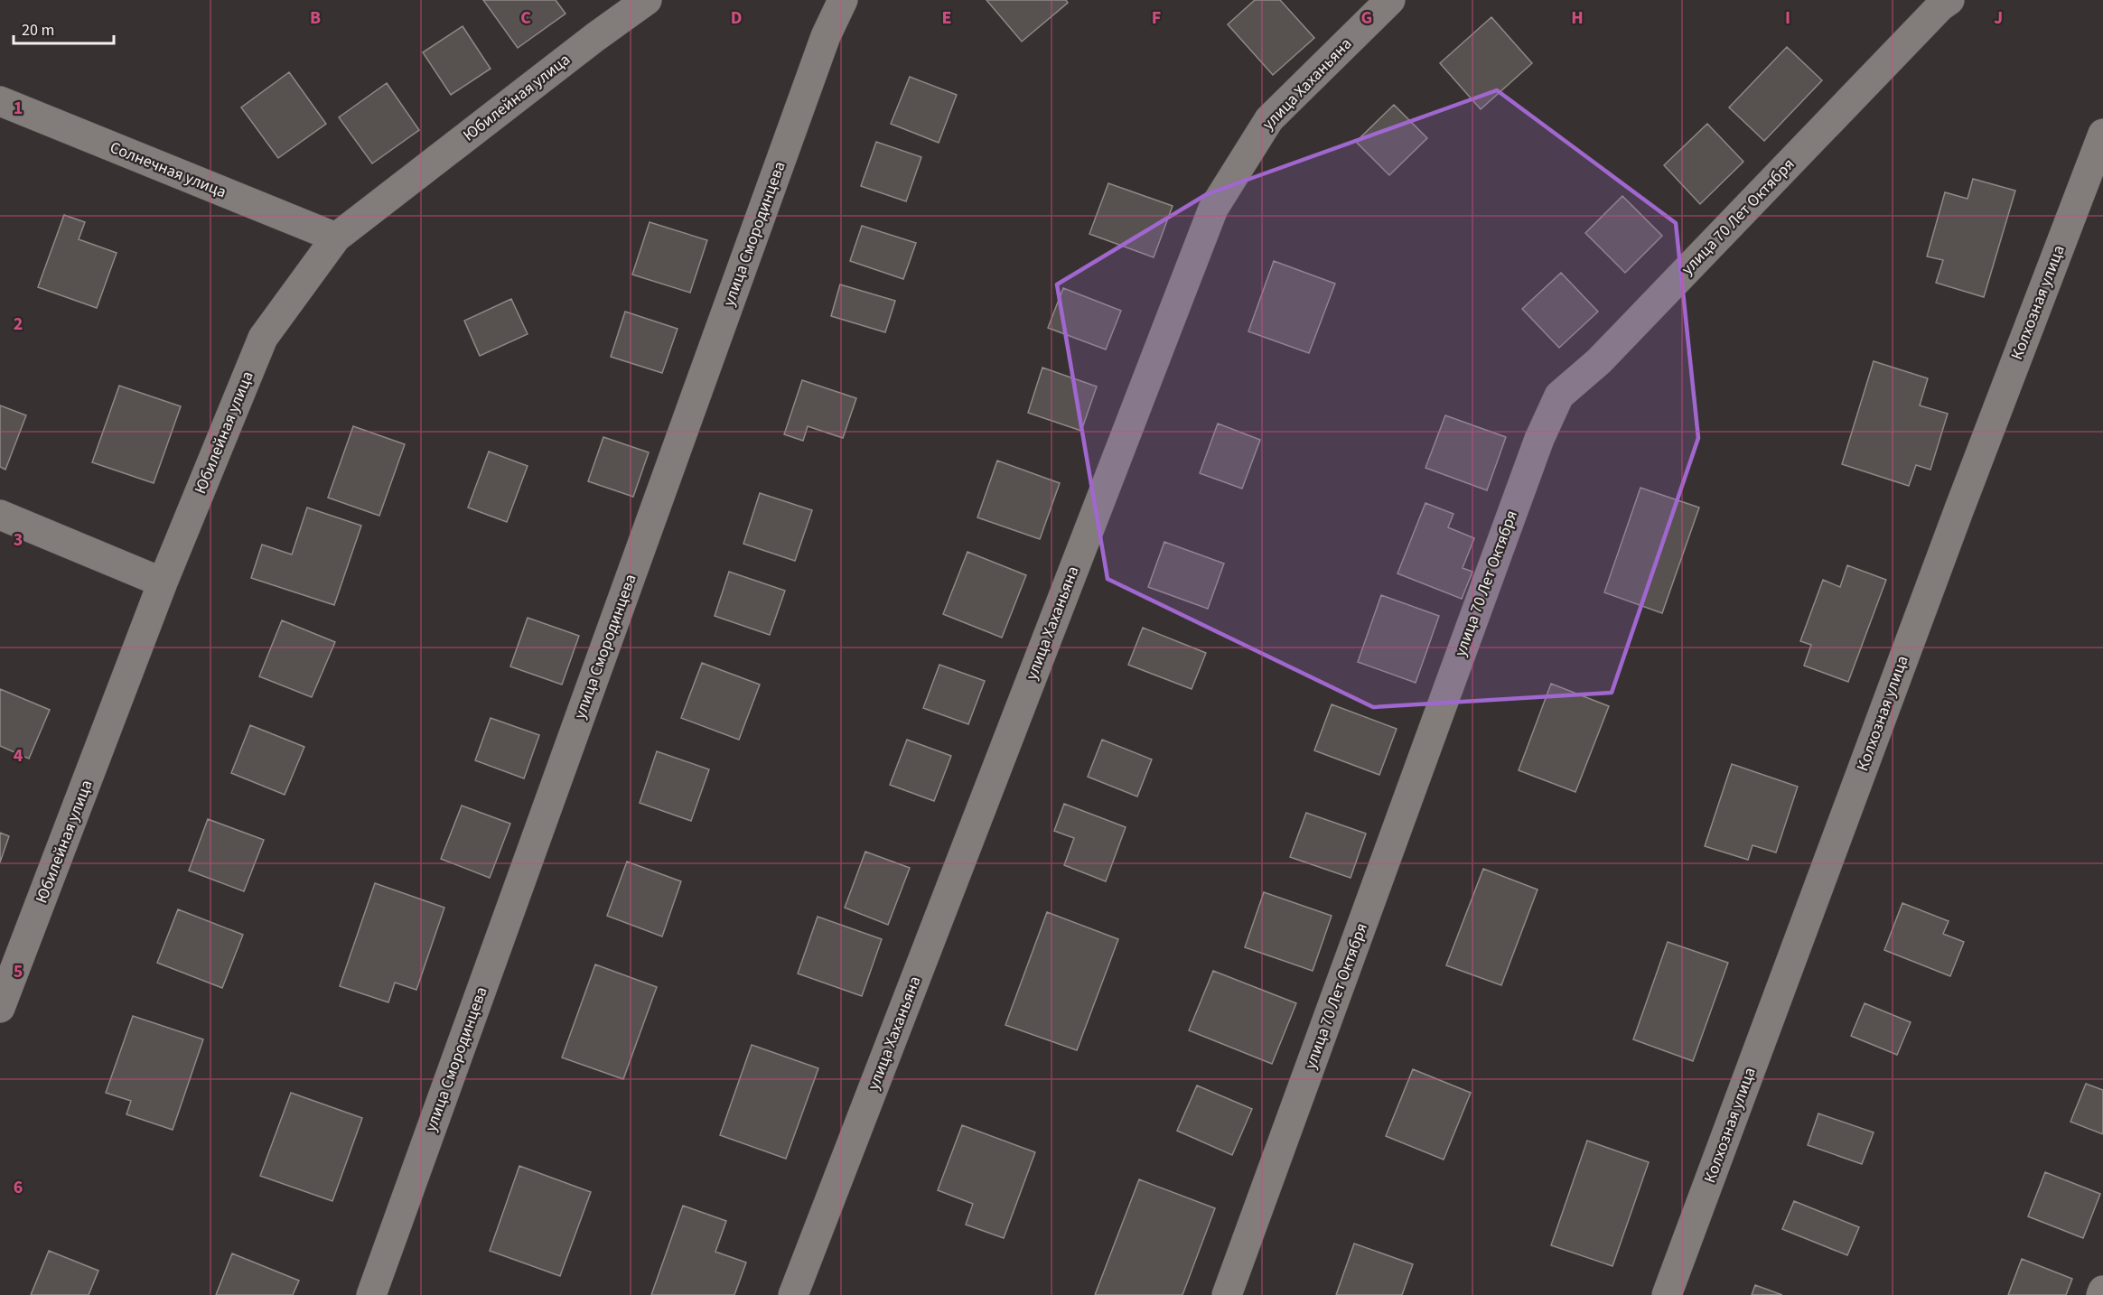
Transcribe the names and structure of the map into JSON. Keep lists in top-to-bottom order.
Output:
{
  "streets": {
    "street": [
      "улица Хаханьяна",
      "Юбилейная улица",
      "Солнечная улица",
      "улица 70 Лет Октября",
      "улица Смородинцева",
      "Колхозная улица"
    ]
  },
  "crossings": [
    ["Юбилейная улица", "Солнечная улица"]
  ],
  "scale_bar": "20 m",
  "grid": {
    "columns": [
      "B",
      "C",
      "D",
      "E",
      "F",
      "G",
      "H",
      "I",
      "J"
    ],
    "rows": [
      "1",
      "2",
      "3",
      "4",
      "5",
      "6"
    ]
  }
}
